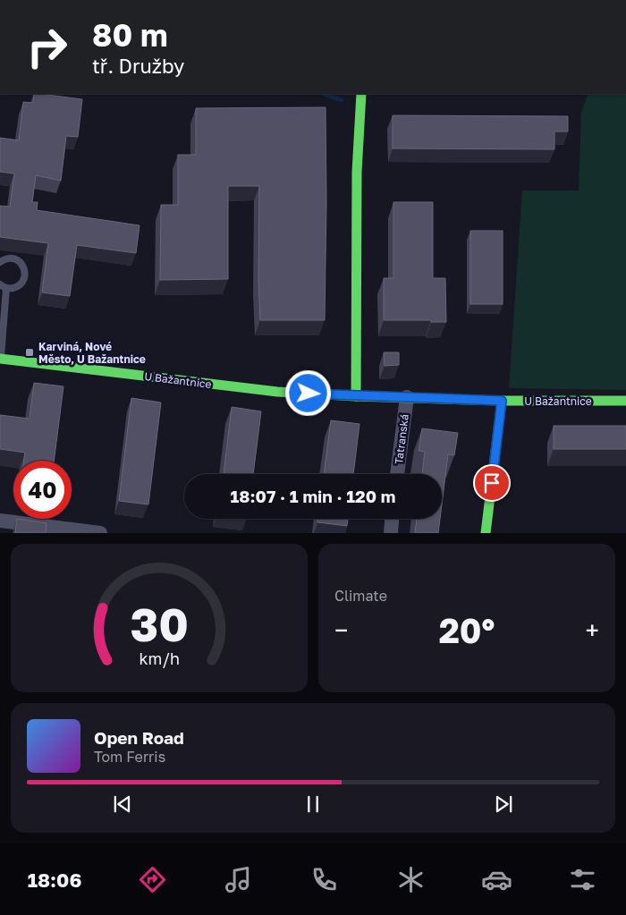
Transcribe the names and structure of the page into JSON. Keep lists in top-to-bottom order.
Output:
{
  "streets": {
    "street": ["U Bažantnice", "Tatranská"]
  },
  "crossings": [
    ["U Bažantnice", "Tatranská"]
  ],
  "places": {
    "transit": ["Karviná, Nové Město, U Bažantnice"]
  },
  "page": {
    "turn": ["80 m", "tř. Družby"],
    "limit": "40",
    "trip": "18:07 · 1 min · 120 m",
    "tile": "Climate",
    "heat": ["−", "20°", "+"],
    "song": ["Open Road", "Tom Ferris"],
    "tabs": "18:06",
    "gauge": ["30", "km/h"]
  }
}
